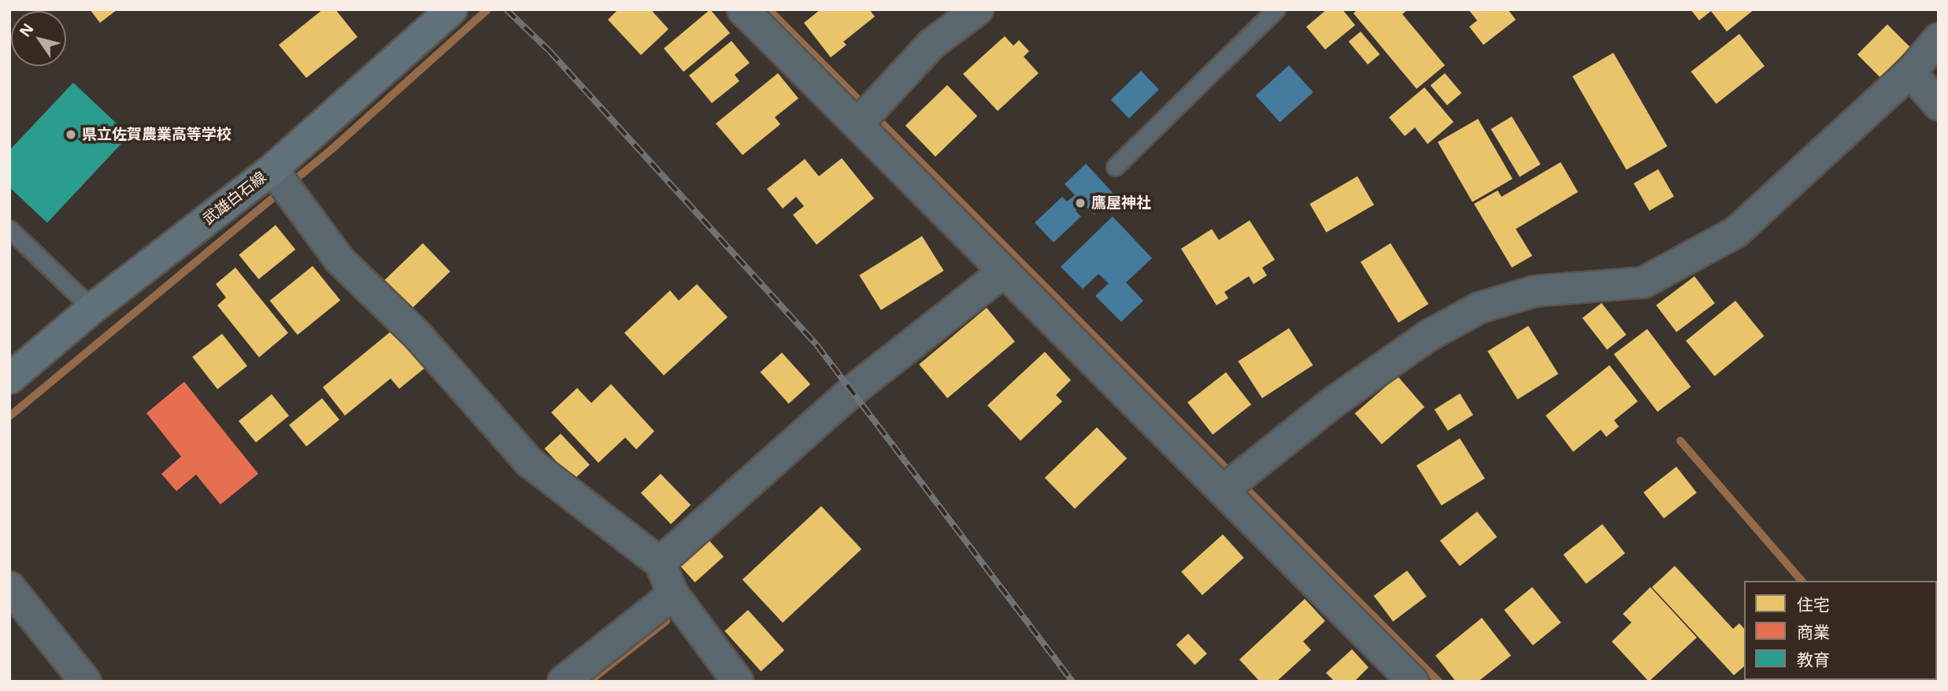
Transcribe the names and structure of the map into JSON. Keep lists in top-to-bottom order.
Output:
{
  "streets": {
    "main road": ["武雄白石線"]
  },
  "places": ["県立佐賀農業高等学校", "鷹屋神社"],
  "legend": ["住宅", "商業", "教育"],
  "north": "top left"
}
